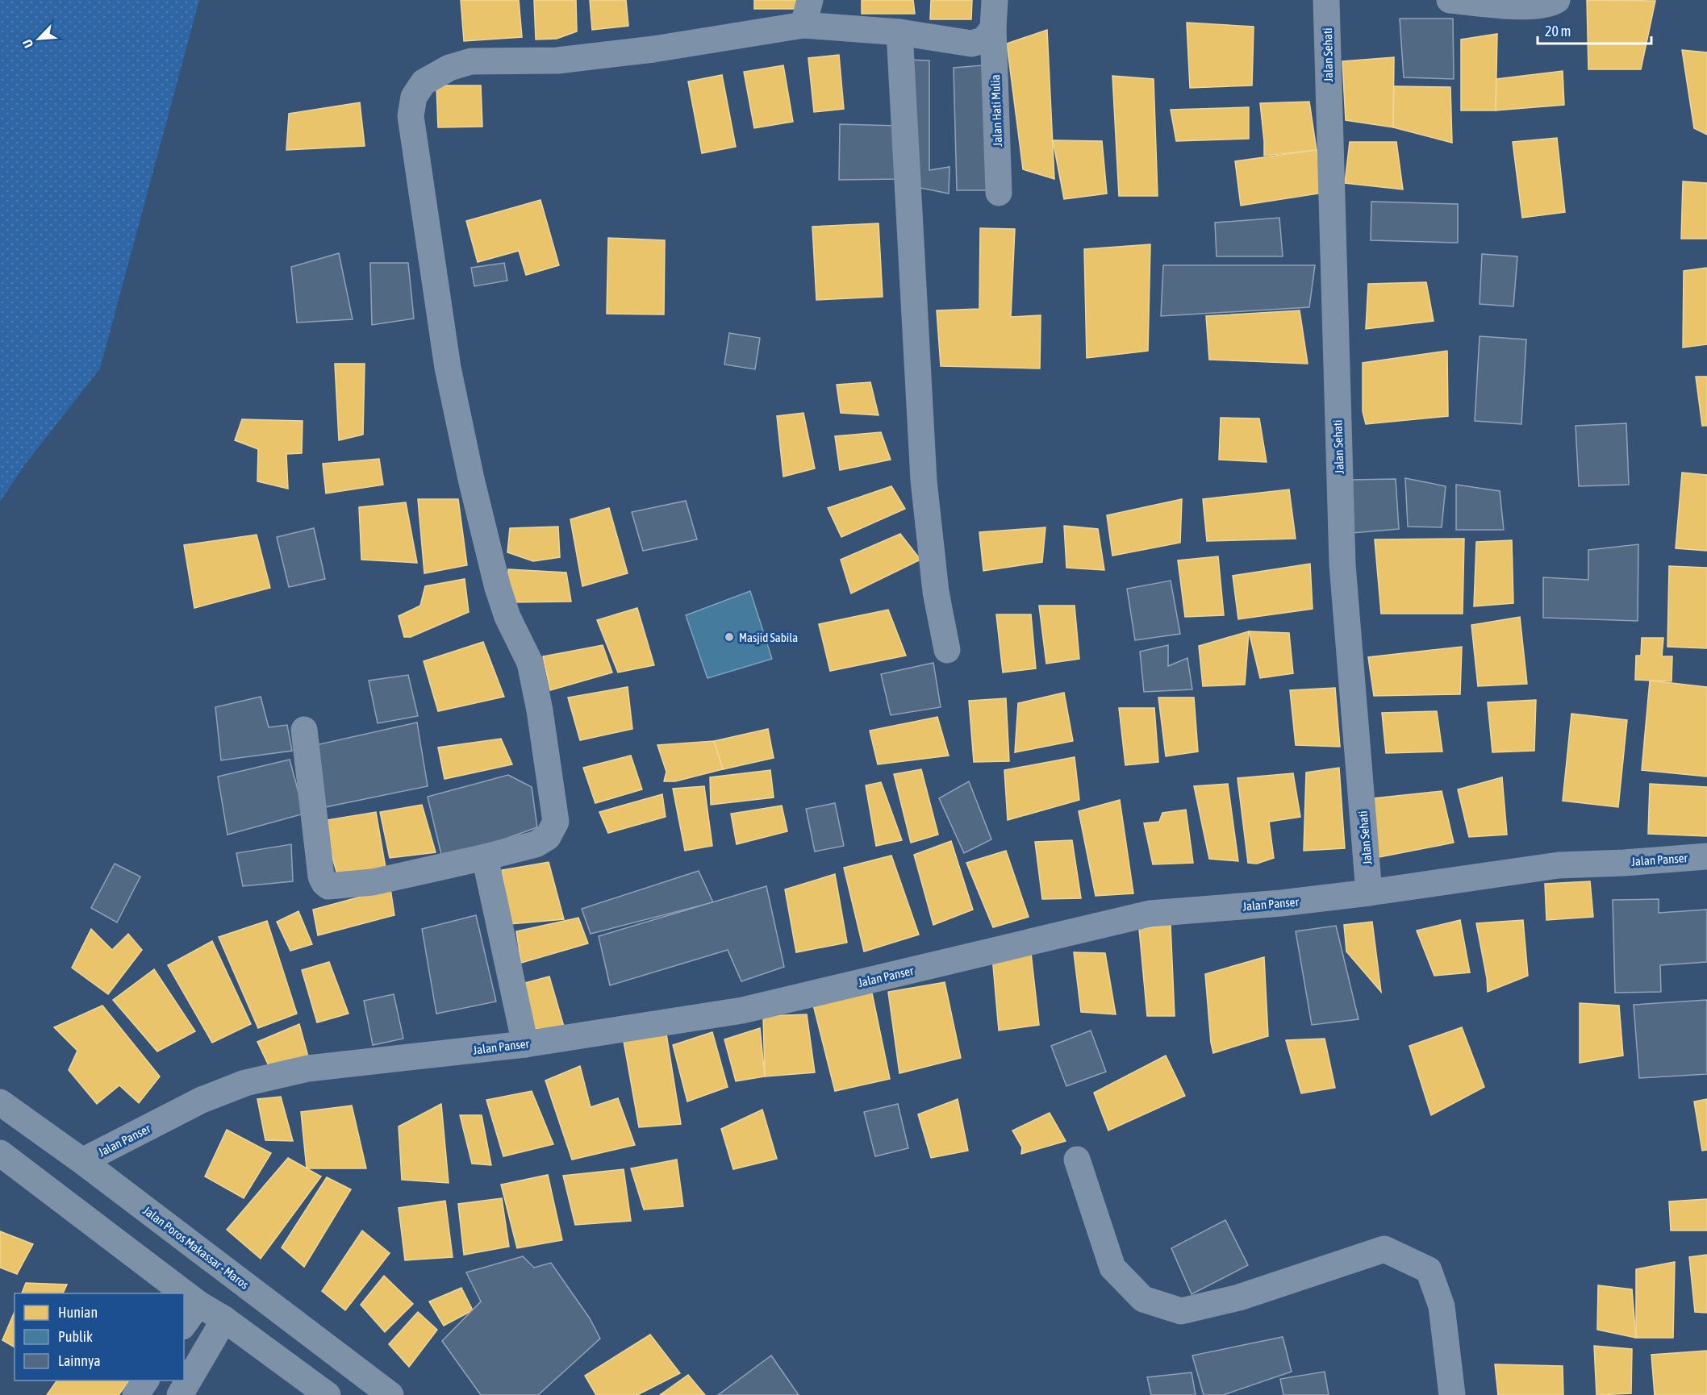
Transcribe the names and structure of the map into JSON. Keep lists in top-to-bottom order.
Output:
{
  "streets": {
    "highway": ["Jalan Poros Makassar - Maros"],
    "street": ["Jalan Sehati", "Jalan Hati Mulia", "Jalan Panser"]
  },
  "crossings": [
    ["Jalan Sehati", "Jalan Panser"],
    ["Jalan Panser", "Jalan Poros Makassar - Maros"]
  ],
  "places": ["Masjid Sabila"],
  "legend": ["Hunian", "Publik", "Lainnya"],
  "scale_bar": "20 m",
  "north": "bottom left"
}
